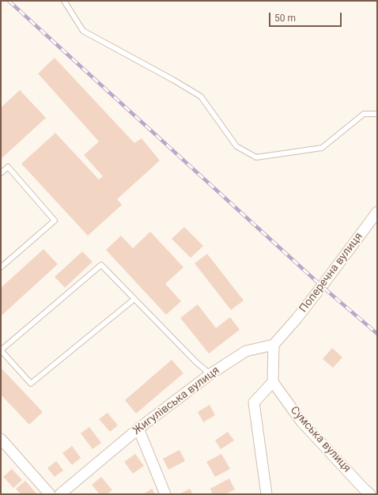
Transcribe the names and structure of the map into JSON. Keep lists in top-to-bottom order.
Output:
{
  "streets": {
    "street": ["Поперечна вулиця", "Жигулівська вулиця", "Сумська вулиця"]
  },
  "crossings": [
    ["Поперечна вулиця", "Жигулівська вулиця"]
  ],
  "scale_bar": "50 m"
}
